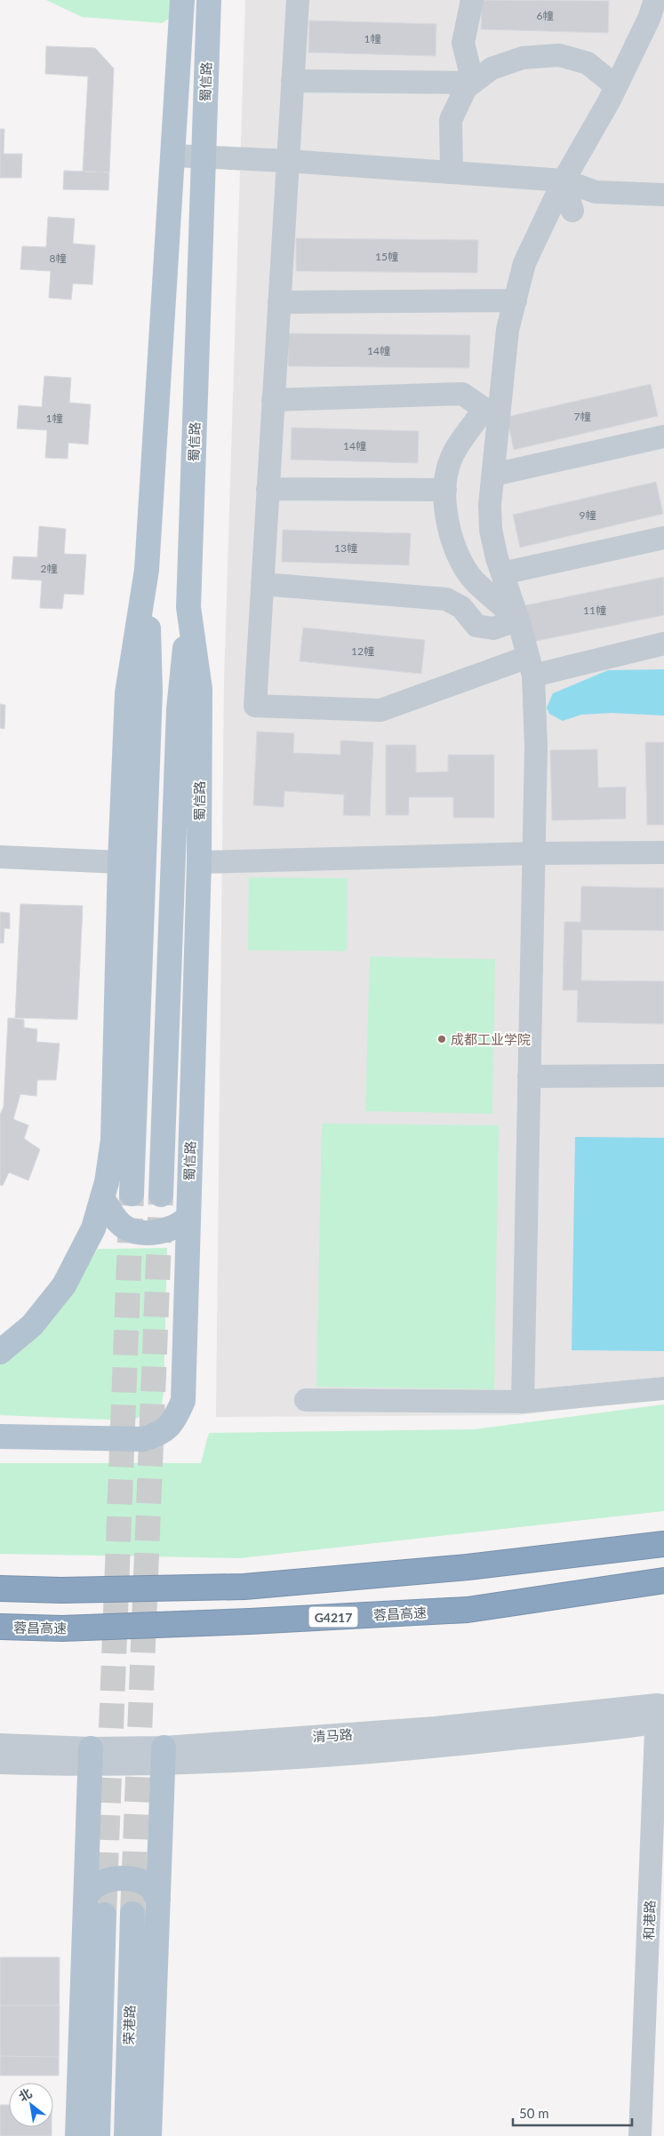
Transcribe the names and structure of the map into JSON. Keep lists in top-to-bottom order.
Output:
{
  "streets": {
    "highway": ["蓉昌高速", "G4217"],
    "main road": ["蜀信路", "荣港路"],
    "street": ["清马路", "和港路"]
  },
  "crossings": [
    ["清马路", "和港路"]
  ],
  "places": ["成都工业学院"],
  "house_numbers": [
    "6幢",
    "1幢",
    "15幢",
    "8幢",
    "14幢",
    "7幢",
    "1幢",
    "14幢",
    "9幢",
    "13幢",
    "2幢",
    "11幢",
    "12幢"
  ],
  "scale_bar": "50 m",
  "north": "top left"
}
